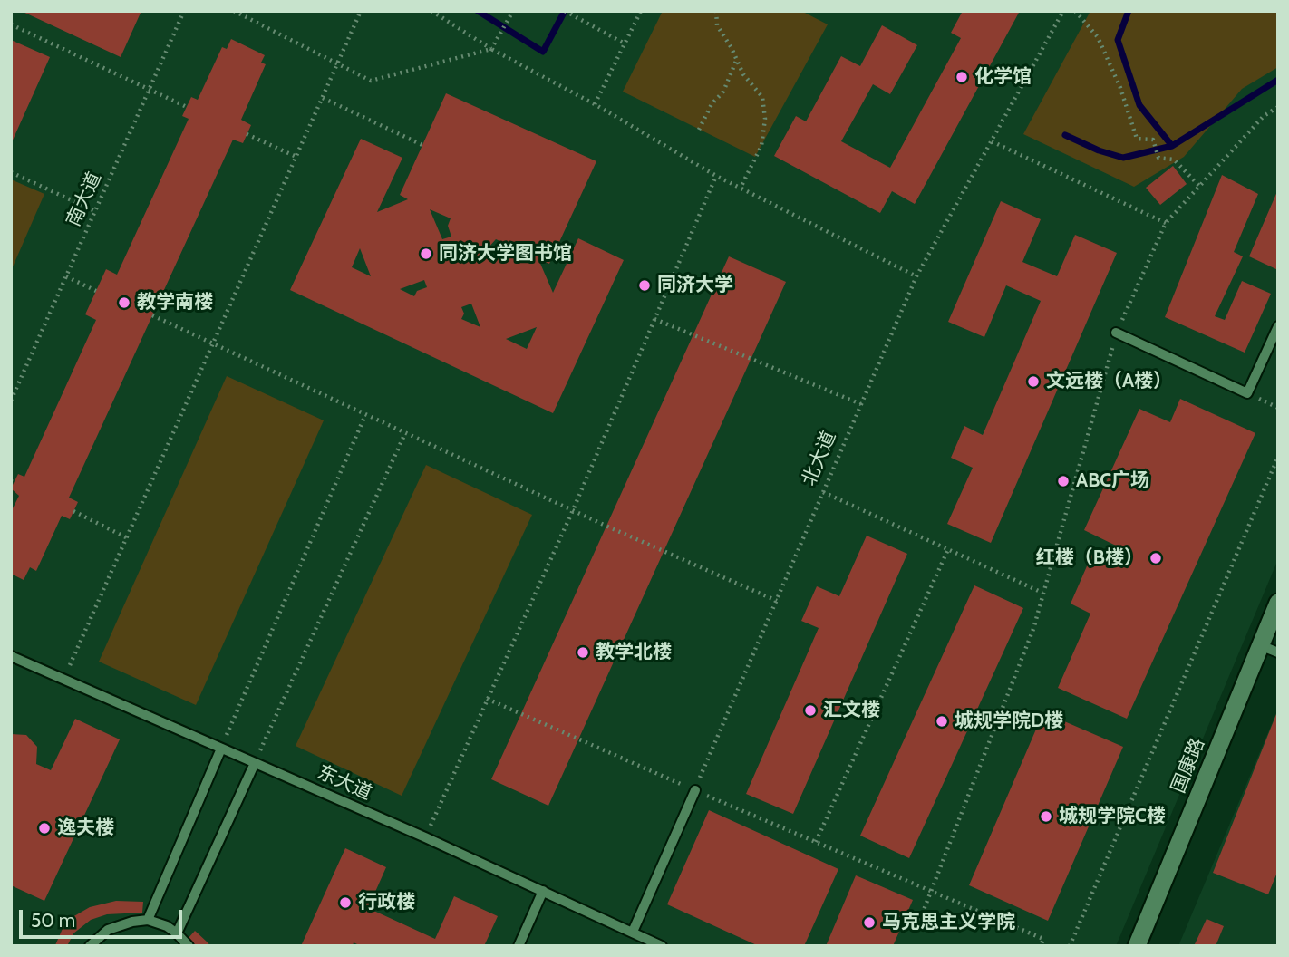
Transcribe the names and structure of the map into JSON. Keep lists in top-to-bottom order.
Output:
{
  "streets": {
    "street": ["国康路"],
    "lane": ["东大道"],
    "path": ["南大道", "北大道"]
  },
  "places": [
    "化学馆",
    "同济大学图书馆",
    "同济大学",
    "教学南楼",
    "文远楼（A楼）",
    "ABC广场",
    "红楼（B楼）",
    "教学北楼",
    "汇文楼",
    "城规学院D楼",
    "城规学院C楼",
    "逸夫楼",
    "行政楼",
    "马克思主义学院"
  ],
  "scale_bar": "50 m"
}
